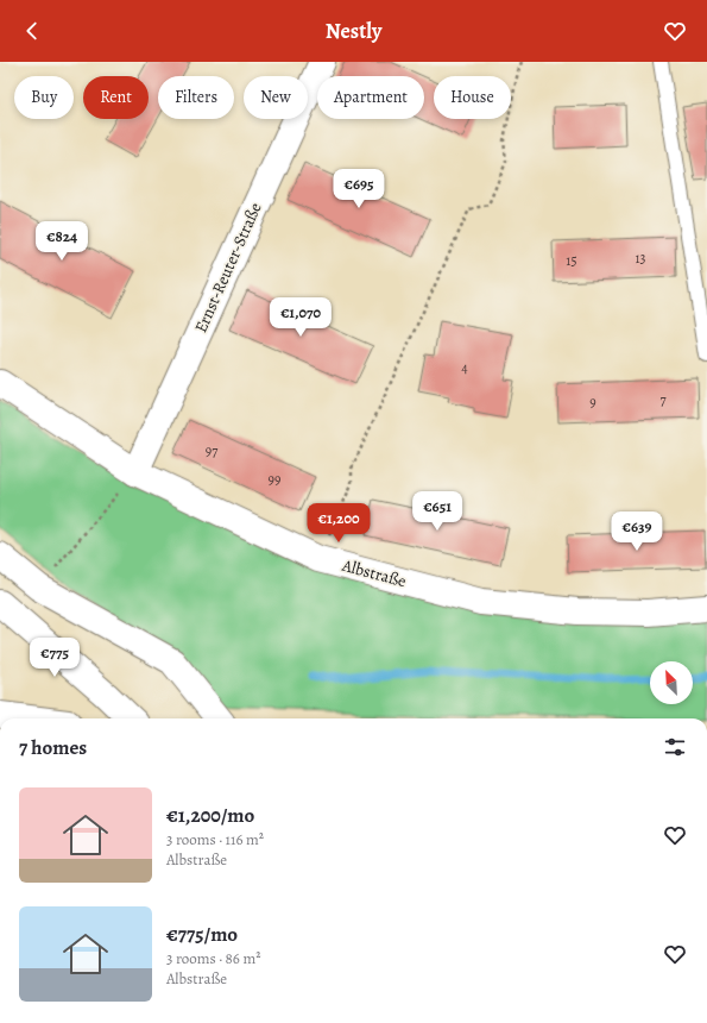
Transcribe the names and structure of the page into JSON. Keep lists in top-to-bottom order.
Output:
{
  "streets": {
    "street": ["Ernst-Reuter-Straße", "Albstraße"]
  },
  "crossings": [
    ["Ernst-Reuter-Straße", "Albstraße"]
  ],
  "house_numbers": [
    "13",
    "15",
    "4",
    "7",
    "9",
    "97",
    "99"
  ],
  "north": "top left",
  "page": {
    "header": "Nestly",
    "chip": [
      "Buy",
      "Rent",
      "Filters",
      "New",
      "Apartment",
      "House"
    ],
    "price": [
      "€695",
      "€824",
      "€1,070",
      "€651",
      "€1,200",
      "€639",
      "€775"
    ],
    "heading": "7 homes",
    "list": [
      {
        "name": "€1,200/mo",
        "note": "3 rooms · 116 m² · Albstraße"
      },
      {
        "name": "€775/mo",
        "note": "3 rooms · 86 m² · Albstraße"
      }
    ]
  }
}
